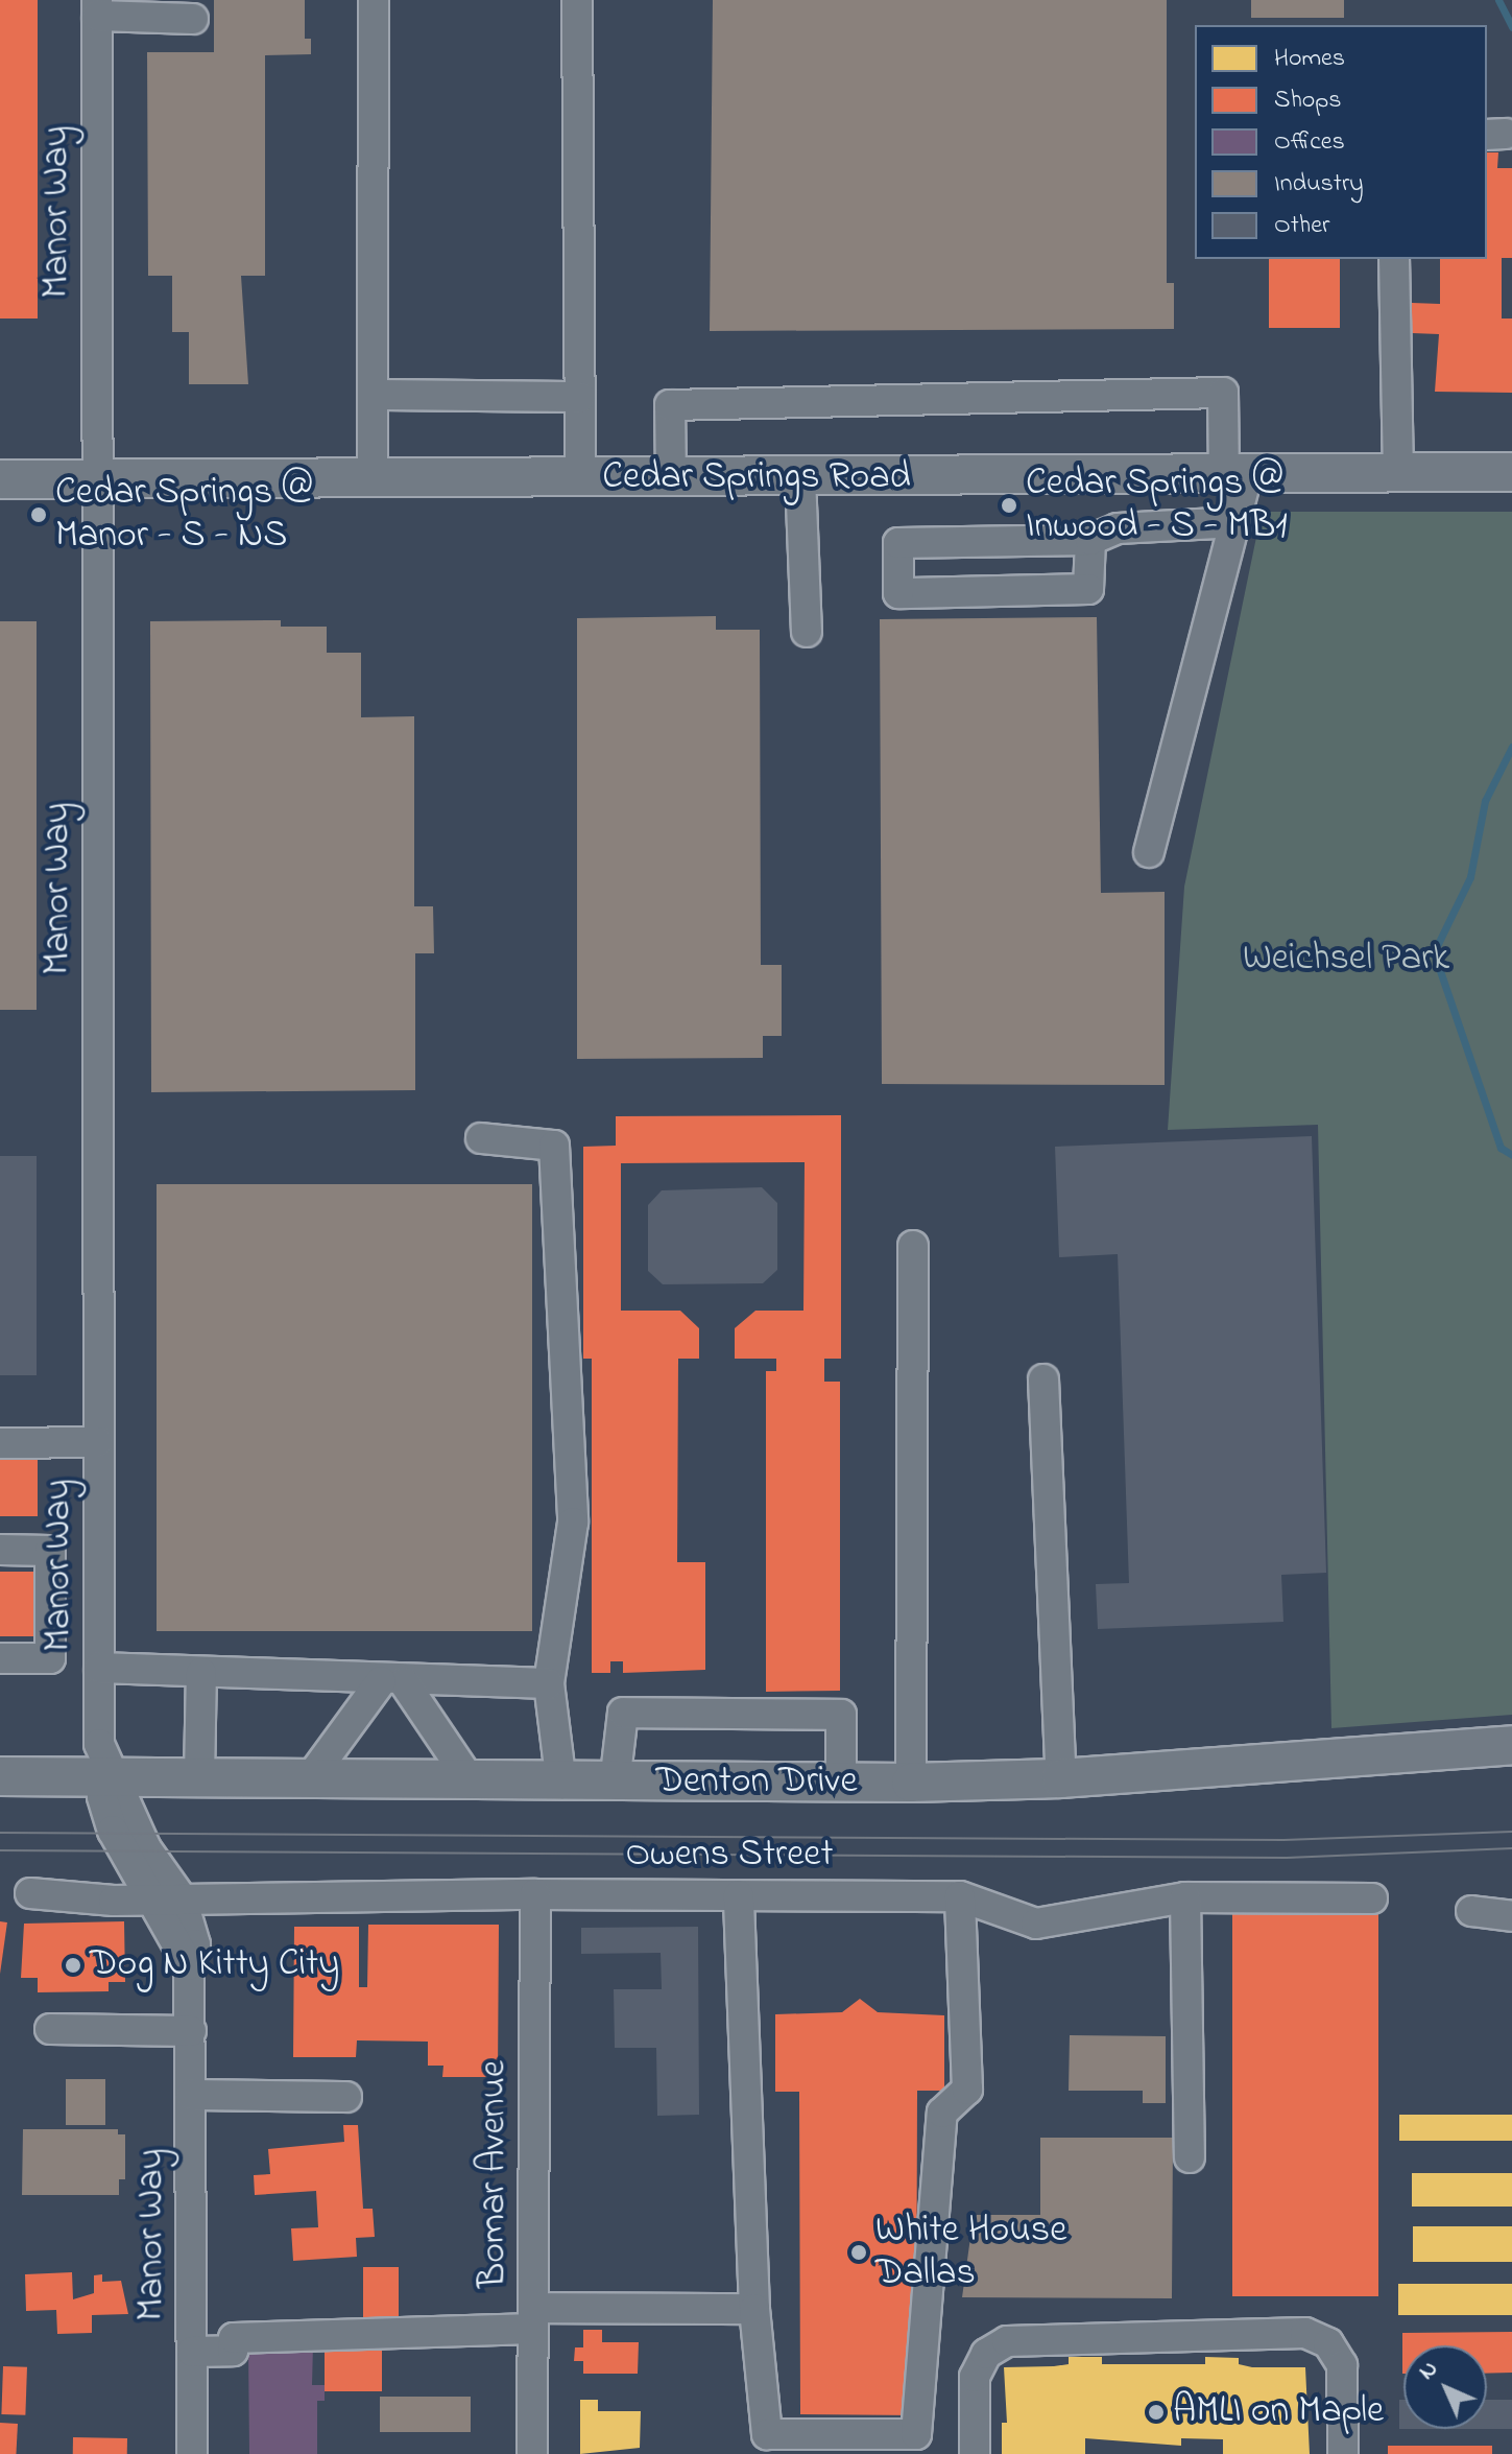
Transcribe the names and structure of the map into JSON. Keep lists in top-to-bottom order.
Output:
{
  "streets": {
    "main road": ["Cedar Springs Road", "Denton Drive"],
    "street": ["Manor Way", "Owens Street", "Bomar Avenue"]
  },
  "crossings": [
    ["Manor Way", "Cedar Springs Road"],
    ["Manor Way", "Denton Drive"],
    ["Manor Way", "Owens Street"],
    ["Owens Street", "Bomar Avenue"]
  ],
  "parks": ["Weichsel Park"],
  "places": [
    "Cedar Springs @ Inwood - S - MB1",
    "Cedar Springs @ Manor - S - NS",
    "Dog N Kitty City",
    "White House Dallas",
    "AMLI on Maple"
  ],
  "legend": [
    "Homes",
    "Shops",
    "Offices",
    "Industry",
    "Other"
  ],
  "north": "top left"
}
